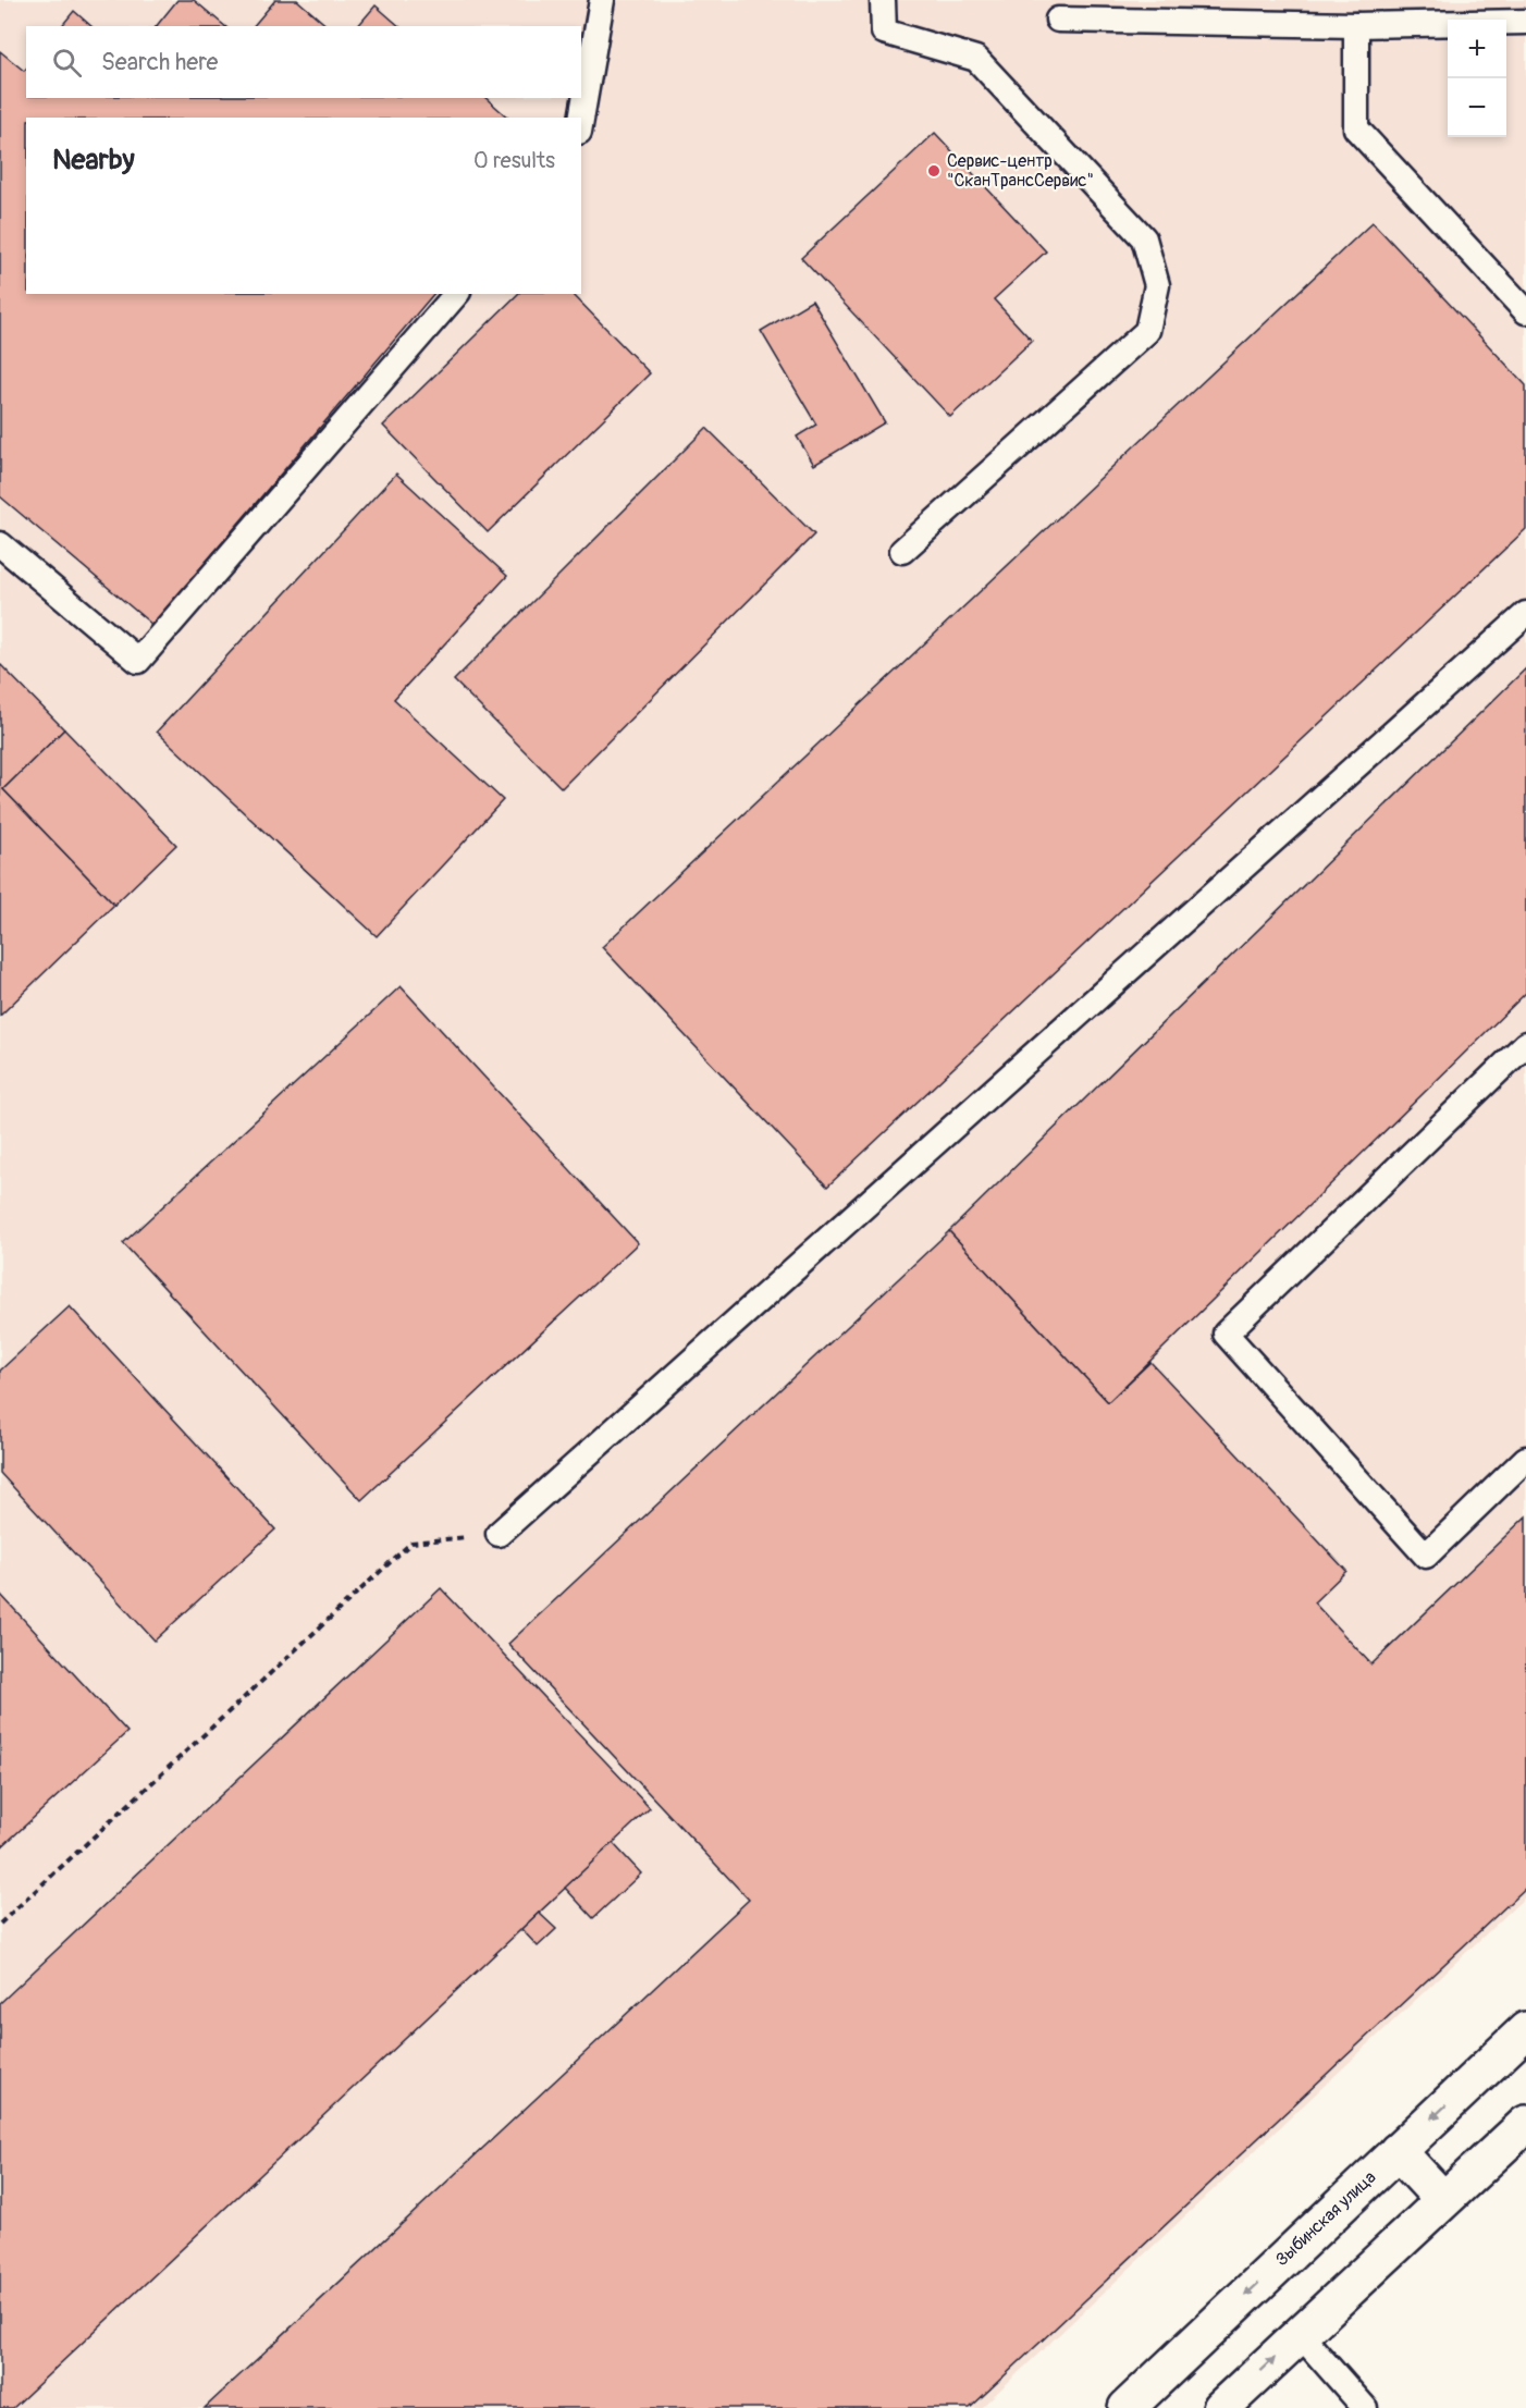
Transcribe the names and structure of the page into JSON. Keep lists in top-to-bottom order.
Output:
{
  "streets": {
    "street": ["Зыбинская улица"]
  },
  "places": ["Сервис-центр \"СканТрансСервис\""],
  "page": {
    "map_buttons": ["+", "−"],
    "search": "Search here",
    "heading": ["Nearby", "0 results"]
  }
}
